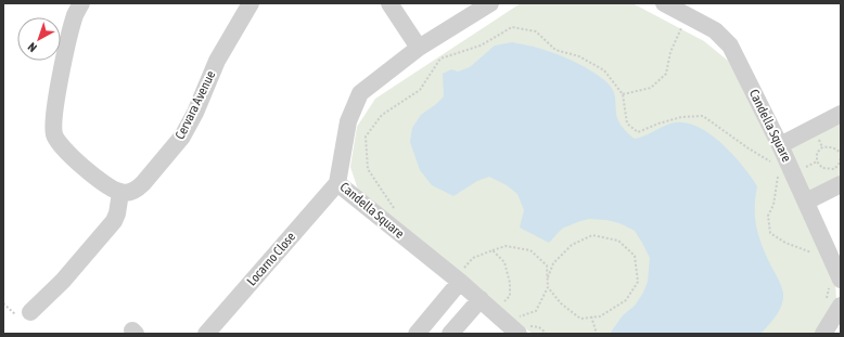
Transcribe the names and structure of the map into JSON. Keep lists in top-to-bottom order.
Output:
{
  "streets": {
    "street": ["Cervara Avenue", "Candella Square", "Locarno Close"]
  },
  "crossings": [
    ["Candella Square", "Locarno Close"]
  ],
  "north": "bottom left"
}
